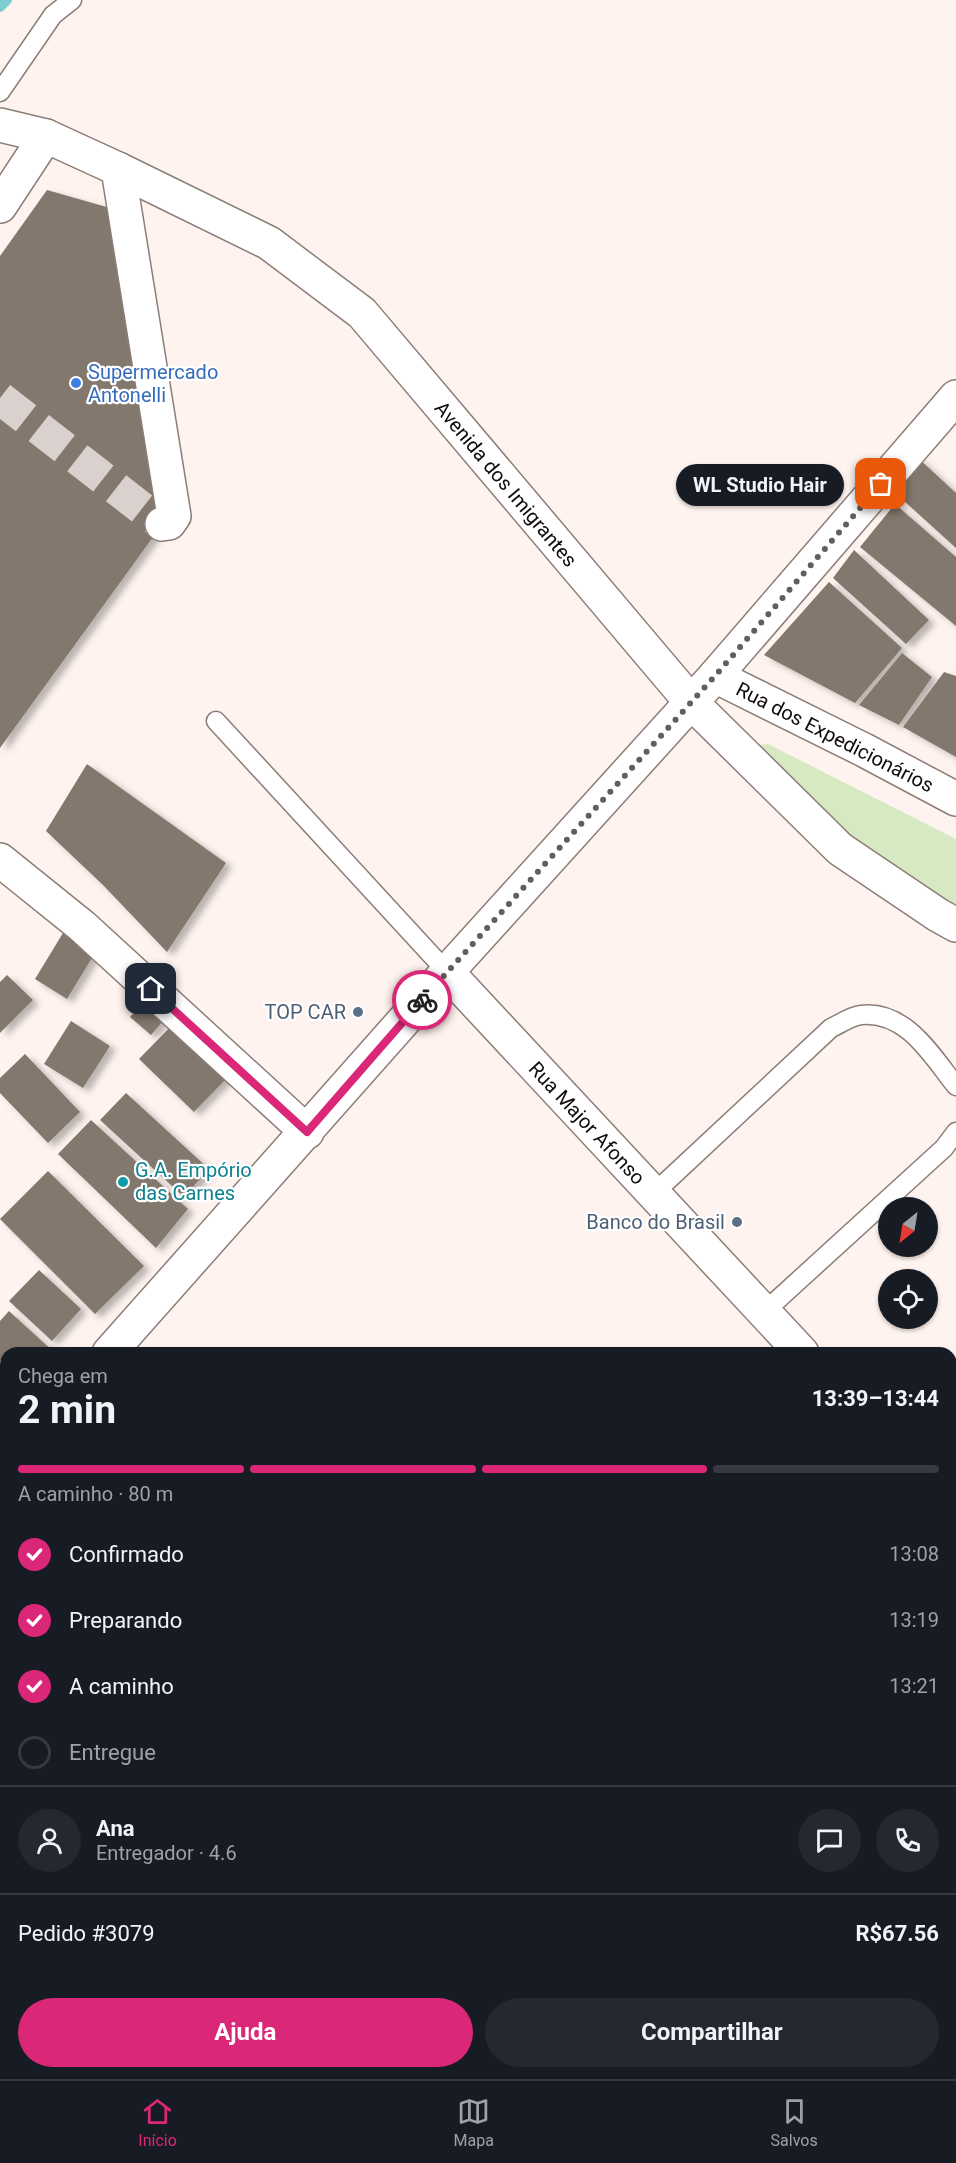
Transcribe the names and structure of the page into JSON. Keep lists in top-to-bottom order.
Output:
{
  "streets": {
    "street": ["Avenida dos Imigrantes", "Rua dos Expedicionários", "Rua Major Afonso"]
  },
  "places": [
    "Supermercado Antonelli",
    "WL Studio Hair",
    "TOP CAR",
    "G.A. Empório das Carnes",
    "Banco do Brasil"
  ],
  "north": "bottom left",
  "page": {
    "bubble": "WL Studio Hair",
    "heading": ["2 min", "Chega em", "13:39–13:44"],
    "panel": [
      "Ana",
      "Entregador · 4.6",
      "Pedido #3079",
      "R$67.56"
    ],
    "bar": "A caminho · 80 m",
    "list": [
      ["Confirmado", "13:08"],
      ["Preparando", "13:19"],
      ["A caminho", "13:21"],
      "Entregue"
    ],
    "buttons": ["Ajuda", "Compartilhar"],
    "tabs": ["Início", "Mapa", "Salvos"]
  }
}
